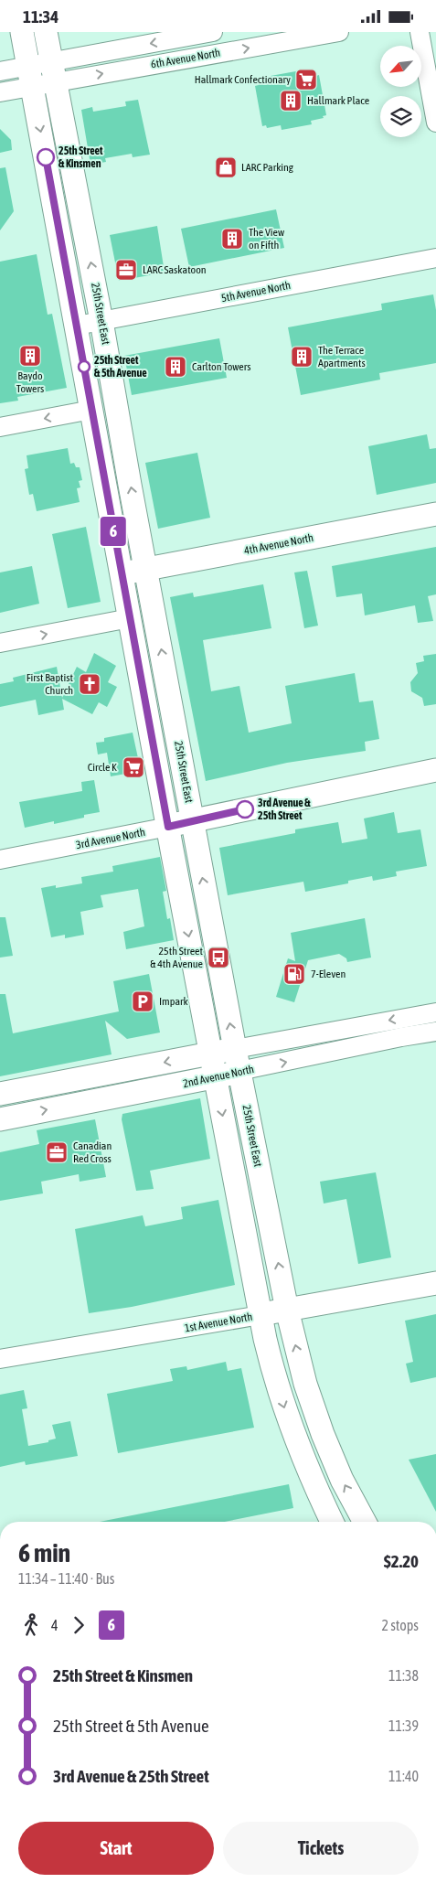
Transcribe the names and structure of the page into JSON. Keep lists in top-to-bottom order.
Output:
{
  "streets": {
    "main road": [
      "25th Street East",
      "4th Avenue North",
      "3rd Avenue North",
      "2nd Avenue North",
      "1st Avenue North"
    ],
    "street": ["6th Avenue North", "5th Avenue North"]
  },
  "crossings": [
    ["6th Avenue North", "25th Street East"],
    ["5th Avenue North", "25th Street East"],
    ["25th Street East", "4th Avenue North"],
    ["25th Street East", "3rd Avenue North"],
    ["25th Street East", "2nd Avenue North"],
    ["25th Street East", "1st Avenue North"]
  ],
  "places": {
    "supermarket": ["Hallmark Confectionary", "Circle K"],
    "building": [
      "Hallmark Place",
      "The View on Fifth",
      "Baydo Towers",
      "The Terrace Apartments",
      "Carlton Towers"
    ],
    "other": ["25th Street & Kinsmen", "25th Street & 5th Avenue", "3rd Avenue & 25th Street"],
    "shop": ["LARC Parking"],
    "office": ["LARC Saskatoon", "Canadian Red Cross"],
    "church": ["First Baptist Church"],
    "bus stop": ["25th Street & 4th Avenue"],
    "fuel station": ["7-Eleven"],
    "parking": ["Impark"]
  },
  "lines": ["bus line 6"],
  "north": "bottom left",
  "page": {
    "status": "11:34",
    "on_map": "6",
    "heading": ["6 min", "11:34 – 11:40 · Bus", "$2.20"],
    "legs": ["4", "6", "2 stops"],
    "list": [
      {
        "name": "25th Street & Kinsmen",
        "value": "11:38"
      },
      {
        "name": "25th Street & 5th Avenue",
        "value": "11:39"
      },
      {
        "name": "3rd Avenue & 25th Street",
        "value": "11:40"
      }
    ],
    "buttons": ["Start", "Tickets"]
  }
}
